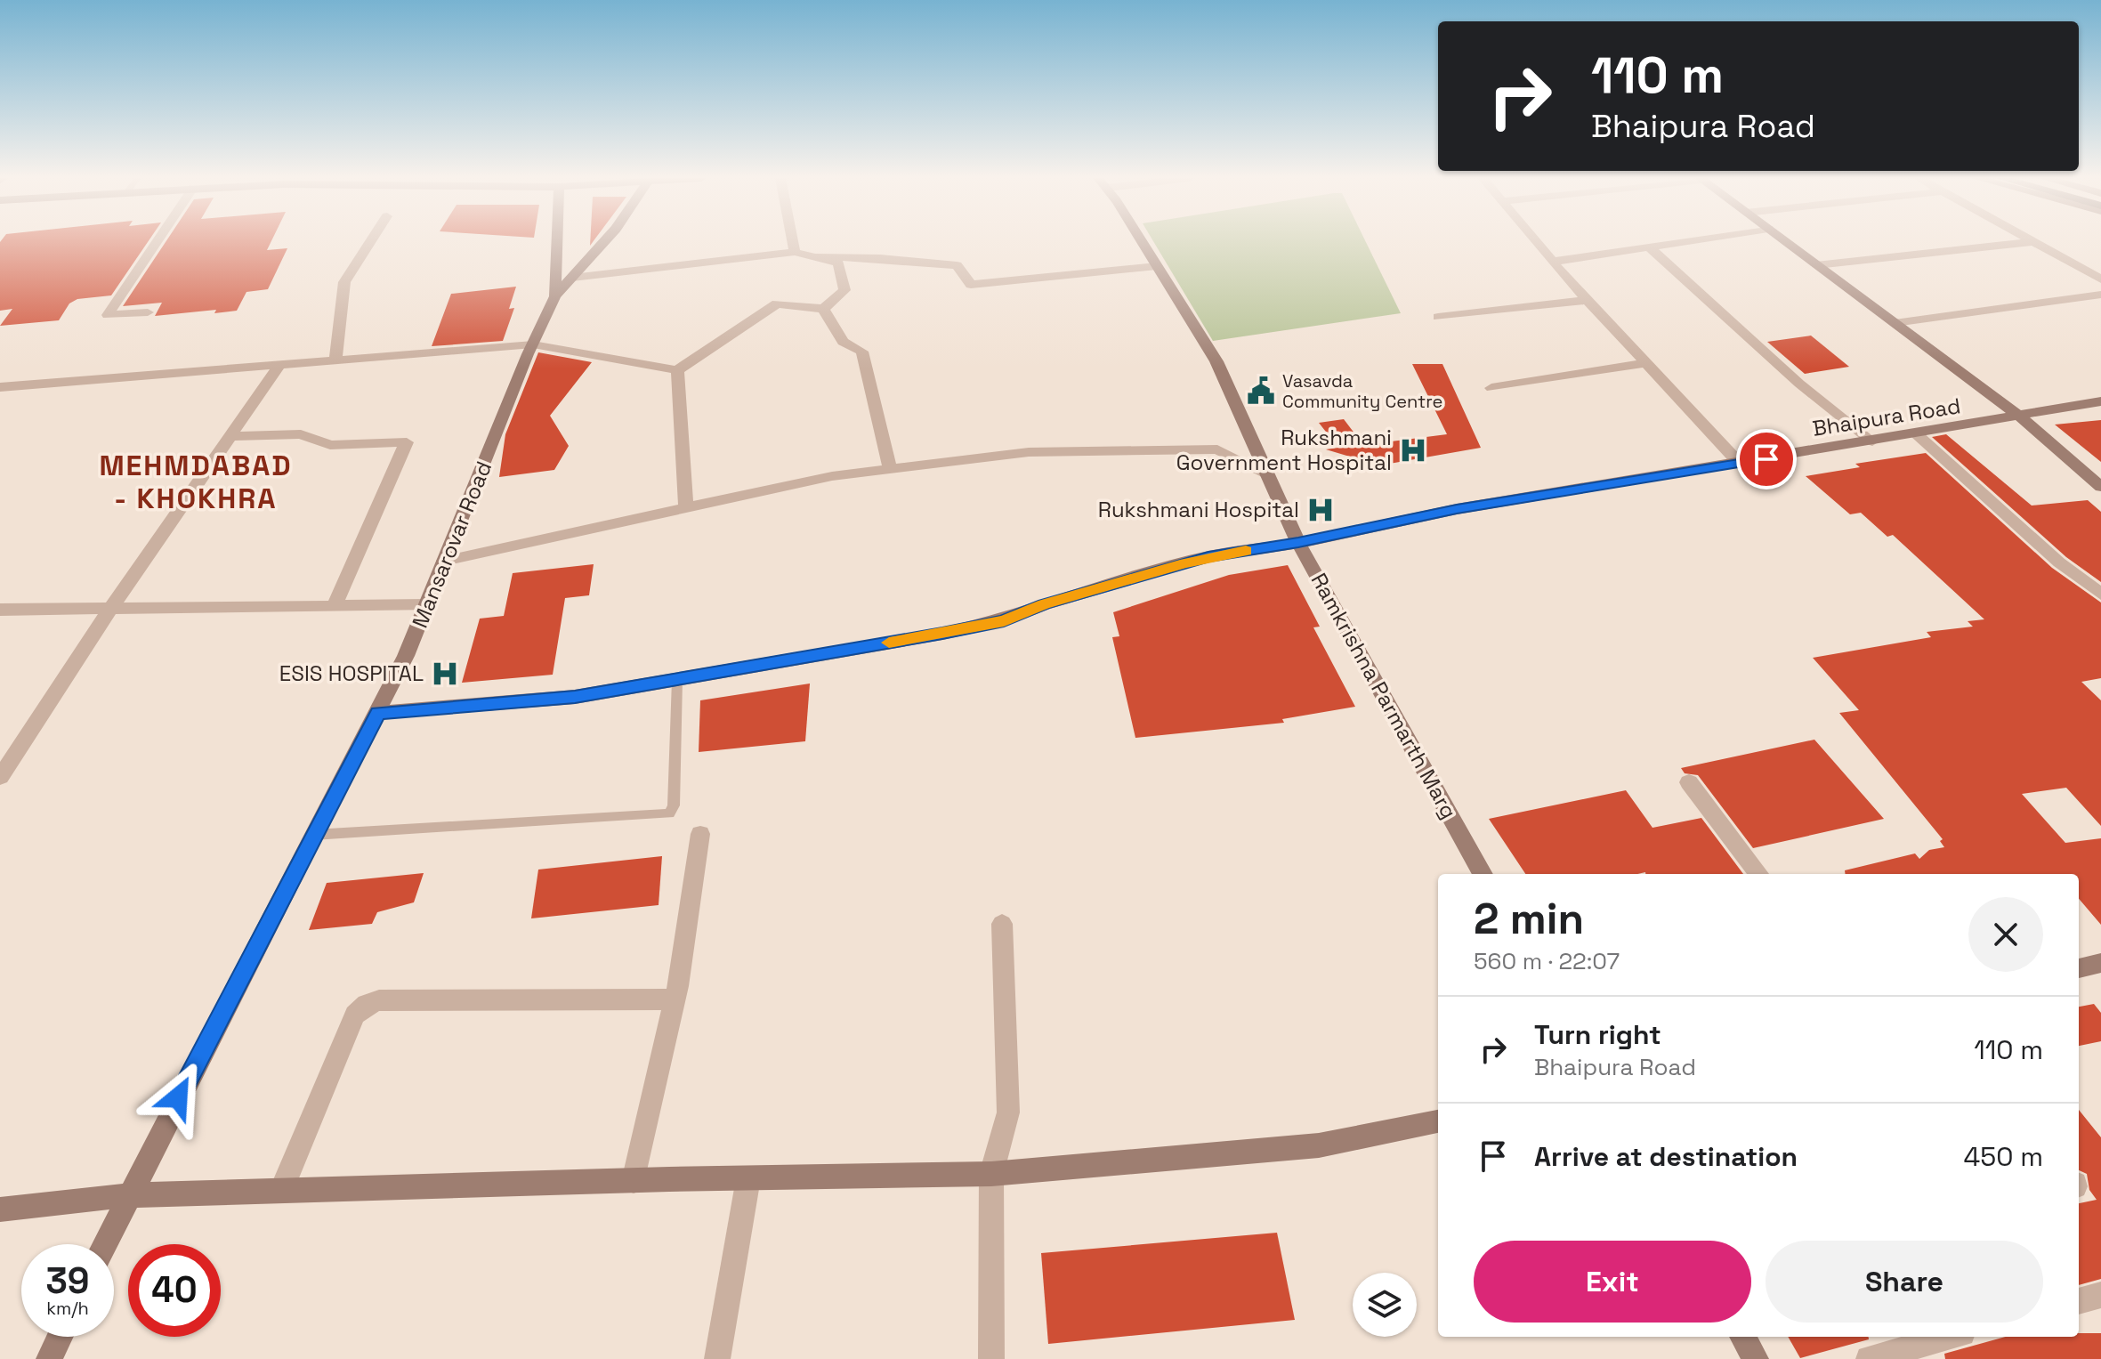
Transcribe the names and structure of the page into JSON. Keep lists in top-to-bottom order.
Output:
{
  "streets": {
    "street": ["Bhaipura Road", "Mansarovar Road", "Ramkrishna Parmarth Marg"]
  },
  "crossings": [
    ["Bhaipura Road", "Mansarovar Road"],
    ["Bhaipura Road", "Ramkrishna Parmarth Marg"]
  ],
  "districts": ["MEHMDABAD - KHOKHRA"],
  "places": {
    "public building": ["Vasavda Community Centre"],
    "hospital": ["Rukshmani Government Hospital", "Rukshmani Hospital", "ESIS HOSPITAL"]
  },
  "page": {
    "turn": ["110 m", "Bhaipura Road"],
    "heading": ["2 min", "560 m · 22:07"],
    "list": [
      {
        "name": "Turn right",
        "note": "Bhaipura Road",
        "value": "110 m"
      },
      {
        "name": "Arrive at destination",
        "value": "450 m"
      }
    ],
    "buttons": ["Exit", "Share"],
    "speed": "39 km/h",
    "limit": "40"
  }
}
